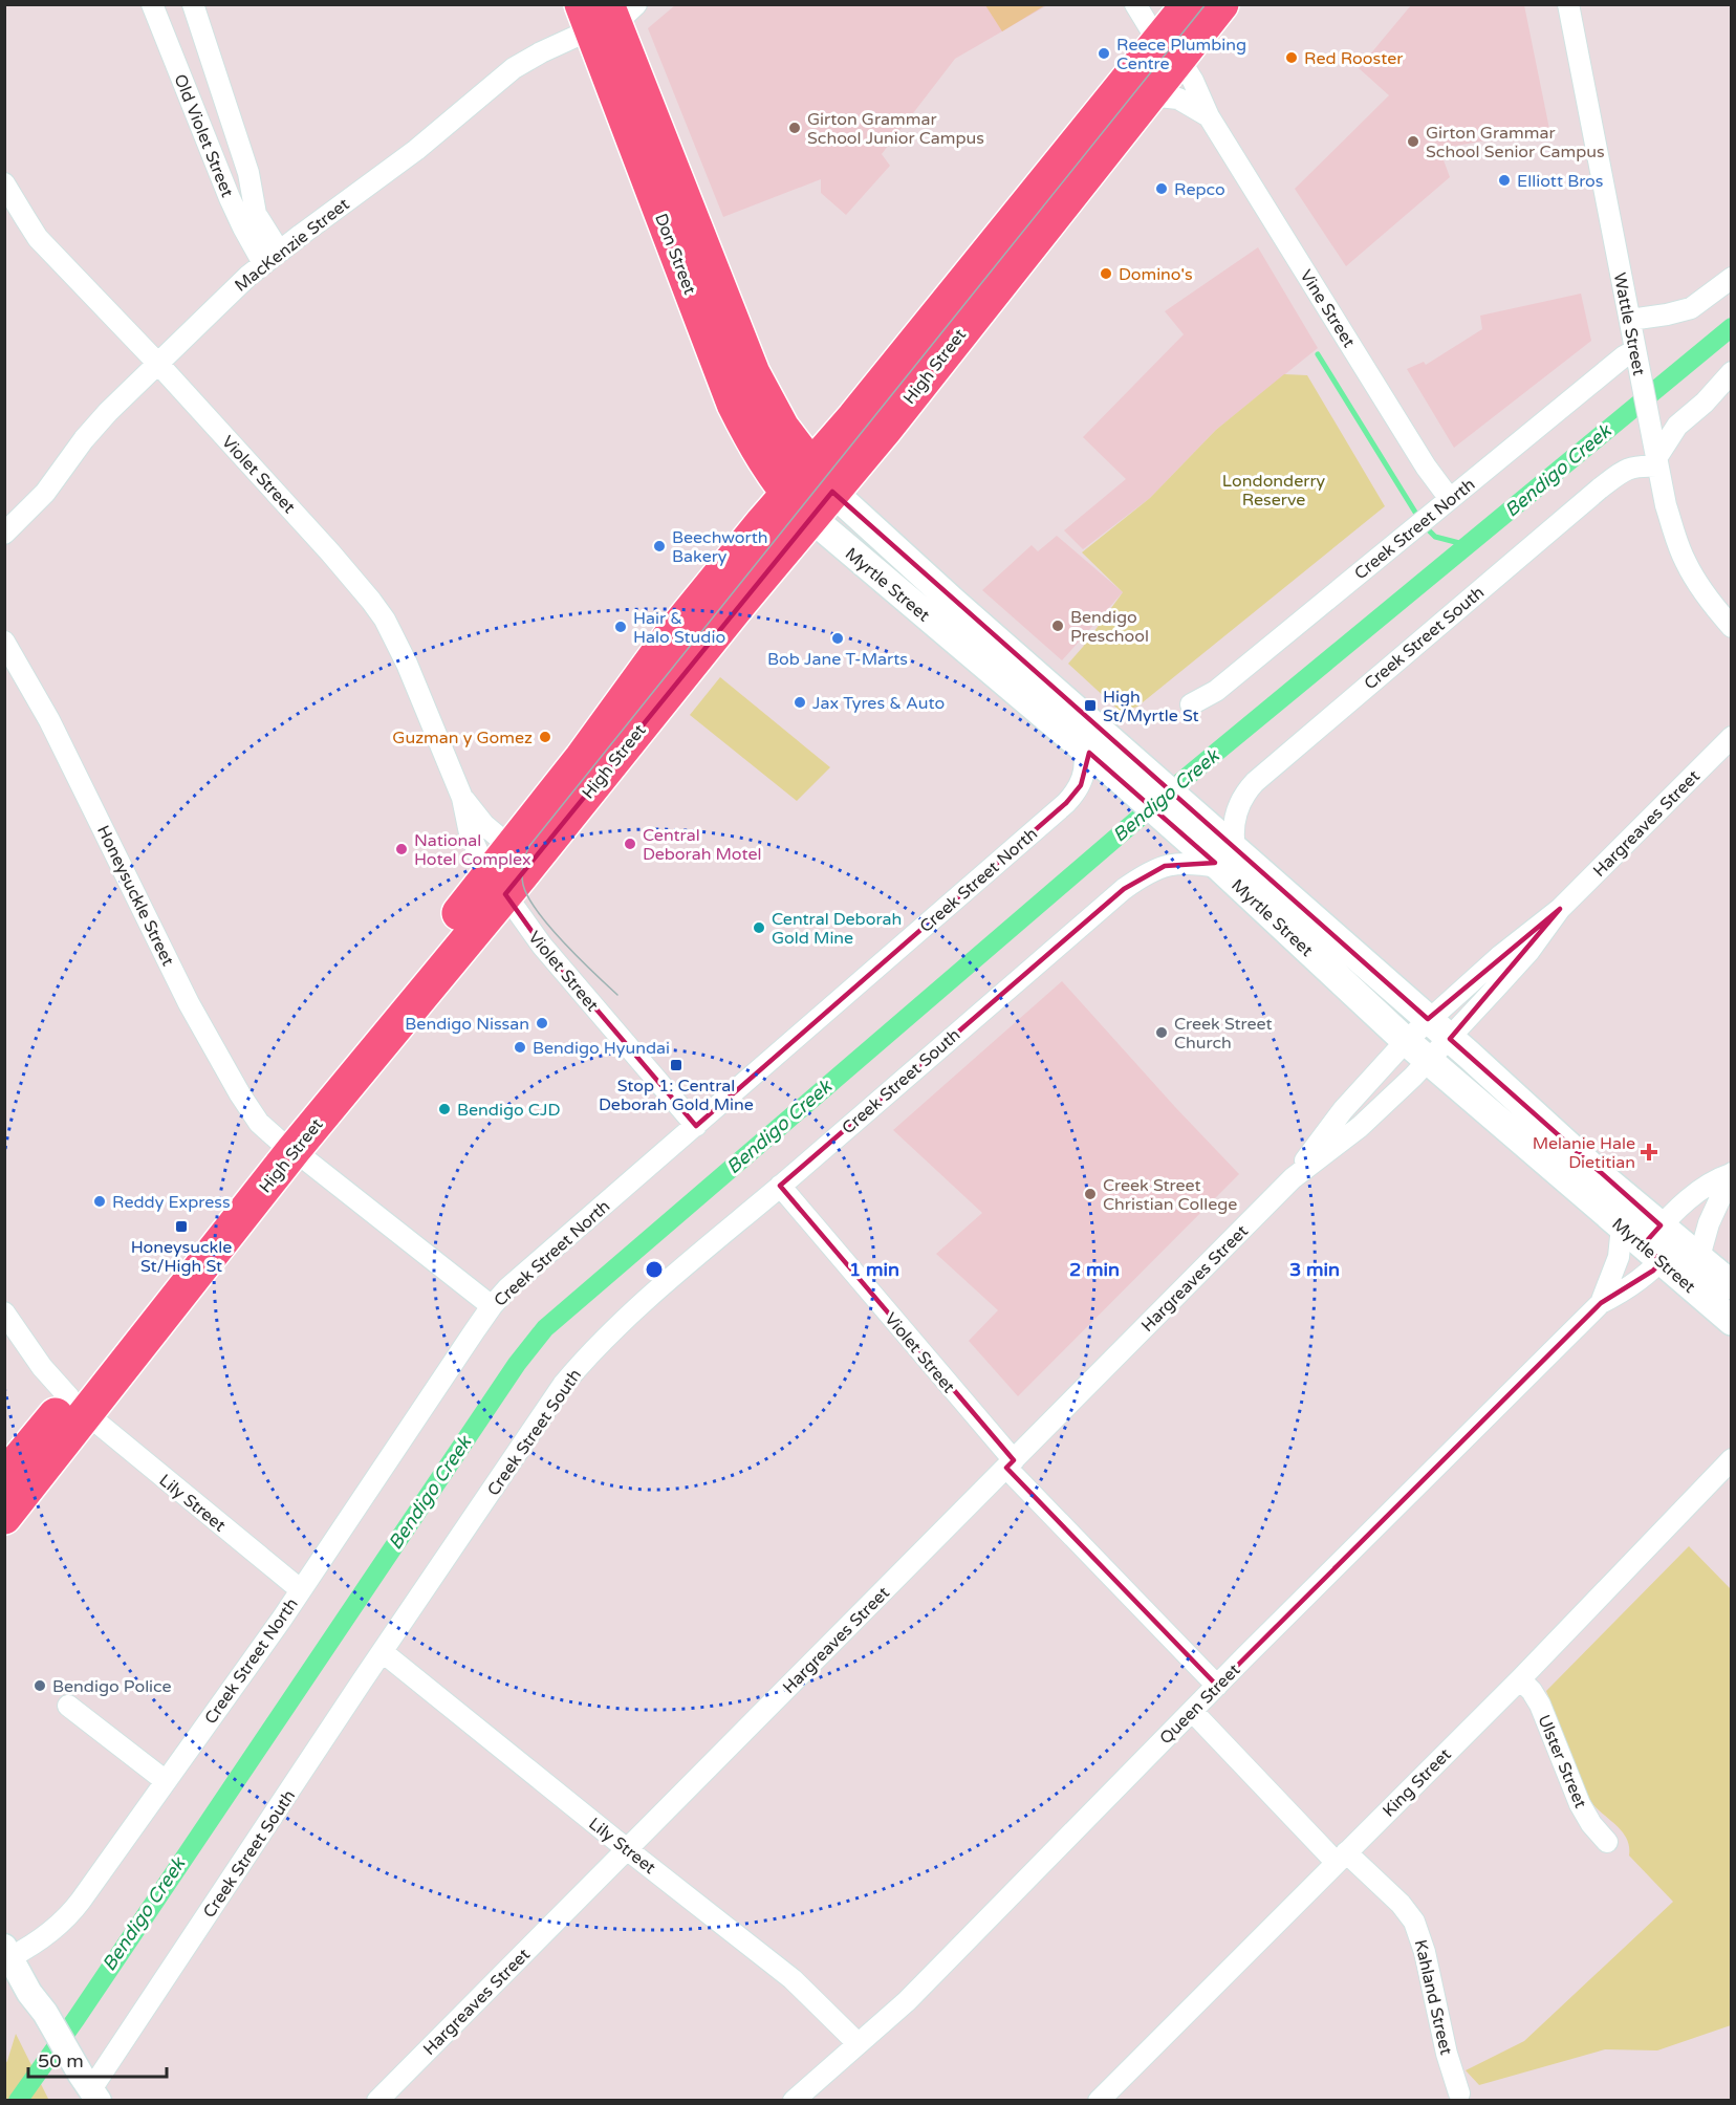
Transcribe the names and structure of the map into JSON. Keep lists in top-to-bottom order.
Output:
{
  "streets": {
    "highway": ["Don Street", "High Street"],
    "main road": ["Myrtle Street"],
    "street": [
      "Old Violet Street",
      "MacKenzie Street",
      "Vine Street",
      "Wattle Street",
      "Violet Street",
      "Creek Street North",
      "Creek Street South",
      "Hargreaves Street",
      "Honeysuckle Street",
      "Lily Street",
      "Queen Street",
      "Ulster Street",
      "King Street",
      "Kahland Street"
    ]
  },
  "crossings": [
    ["Old Violet Street", "MacKenzie Street"],
    ["MacKenzie Street", "Don Street"],
    ["MacKenzie Street", "Violet Street"],
    ["Don Street", "High Street"],
    ["Don Street", "Myrtle Street"],
    ["Vine Street", "High Street"],
    ["Vine Street", "Creek Street North"],
    ["Wattle Street", "Creek Street North"],
    ["Wattle Street", "Creek Street South"],
    ["High Street", "Violet Street"],
    ["High Street", "Myrtle Street"],
    ["High Street", "Honeysuckle Street"],
    ["High Street", "Lily Street"],
    ["Violet Street", "Creek Street North"],
    ["Violet Street", "Creek Street South"],
    ["Violet Street", "Hargreaves Street"],
    ["Violet Street", "Queen Street"],
    ["Creek Street North", "Myrtle Street"],
    ["Creek Street North", "Honeysuckle Street"],
    ["Creek Street North", "Lily Street"],
    ["Myrtle Street", "Creek Street South"],
    ["Myrtle Street", "Hargreaves Street"],
    ["Myrtle Street", "Queen Street"],
    ["Creek Street South", "Lily Street"],
    ["Hargreaves Street", "Lily Street"],
    ["Lily Street", "Queen Street"],
    ["Queen Street", "Kahland Street"],
    ["Ulster Street", "King Street"],
    ["King Street", "Kahland Street"]
  ],
  "water": ["Bendigo Creek"],
  "parks": ["Londonderry Reserve"],
  "places": {
    "other": [
      "Reece Plumbing Centre",
      "Red Rooster",
      "Girton Grammar School Junior Campus",
      "Girton Grammar School Senior Campus",
      "Elliott Bros",
      "Repco",
      "Domino's",
      "Beechworth Bakery",
      "Bendigo Preschool",
      "Hair & Halo Studio",
      "Bob Jane T-Marts",
      "Jax Tyres & Auto",
      "Guzman y Gomez",
      "Central Deborah Motel",
      "National Hotel Complex",
      "Central Deborah Gold Mine",
      "Bendigo Nissan",
      "Creek Street Church",
      "Bendigo Hyundai",
      "Bendigo CJD",
      "Creek Street Christian College",
      "Reddy Express",
      "Bendigo Police"
    ],
    "transit": ["High St/Myrtle St", "Stop 1: Central Deborah Gold Mine", "Honeysuckle St/High St"],
    "health": ["Melanie Hale Dietitian"]
  },
  "scale_bar": "50 m",
  "rings": ["1 min", "2 min", "3 min"]
}
